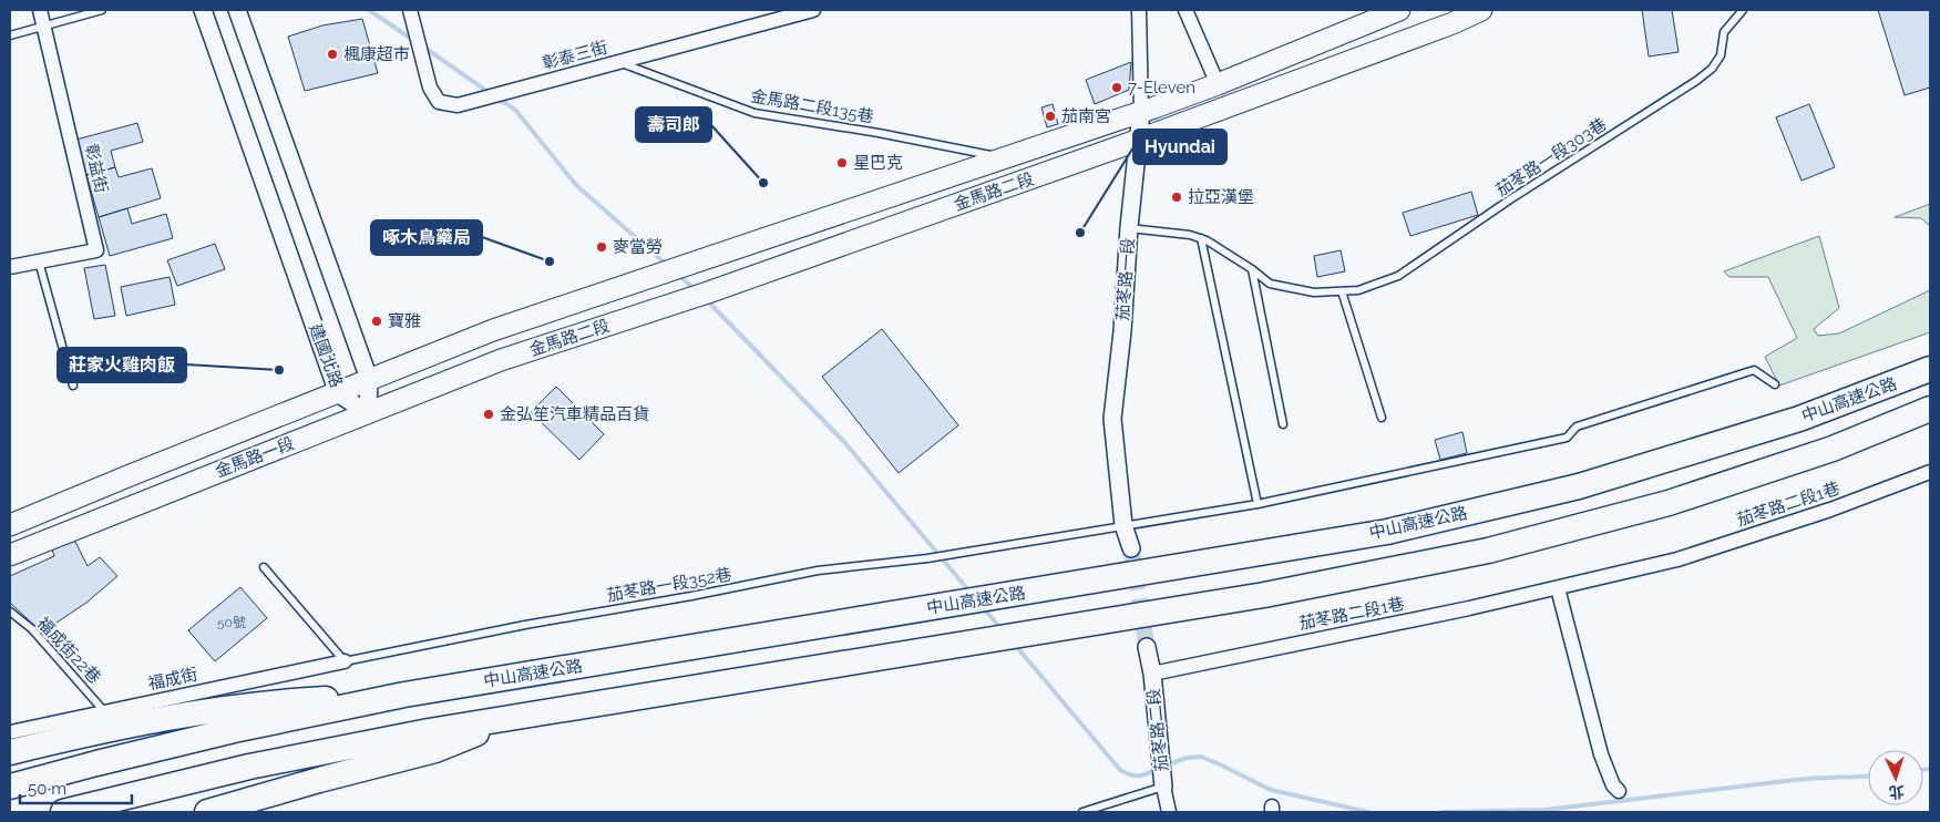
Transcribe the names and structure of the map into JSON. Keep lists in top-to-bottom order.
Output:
{
  "streets": {
    "highway": ["中山高速公路"],
    "main road": ["金馬路二段", "金馬路一段"],
    "street": [
      "彰泰三街",
      "彰益街",
      "茄苳路一段",
      "建國北路",
      "茄苳路二段1巷",
      "福成街",
      "茄苳路二段"
    ],
    "lane": [
      "金馬路二段135巷",
      "茄苳路一段303巷",
      "茄苳路一段352巷",
      "福成街22巷"
    ]
  },
  "crossings": [
    ["彰泰三街", "金馬路二段135巷"],
    ["金馬路二段135巷", "金馬路二段"],
    ["茄苳路一段303巷", "茄苳路一段"],
    ["金馬路二段", "茄苳路一段"],
    ["金馬路二段", "金馬路一段"],
    ["茄苳路一段", "茄苳路一段352巷"],
    ["建國北路", "金馬路一段"],
    ["茄苳路二段1巷", "茄苳路二段"],
    ["茄苳路一段352巷", "福成街"],
    ["福成街22巷", "福成街"]
  ],
  "places": [
    "楓康超市",
    "7-Eleven",
    "茄南宮",
    "星巴克",
    "壽司郎",
    "拉亞漢堡",
    "Hyundai",
    "麥當勞",
    "啄木鳥藥局",
    "寶雅",
    "莊家火雞肉飯",
    "金弘笙汽車精品百貨"
  ],
  "house_numbers": ["50號"],
  "scale_bar": "50 m",
  "north": "bottom"
}
